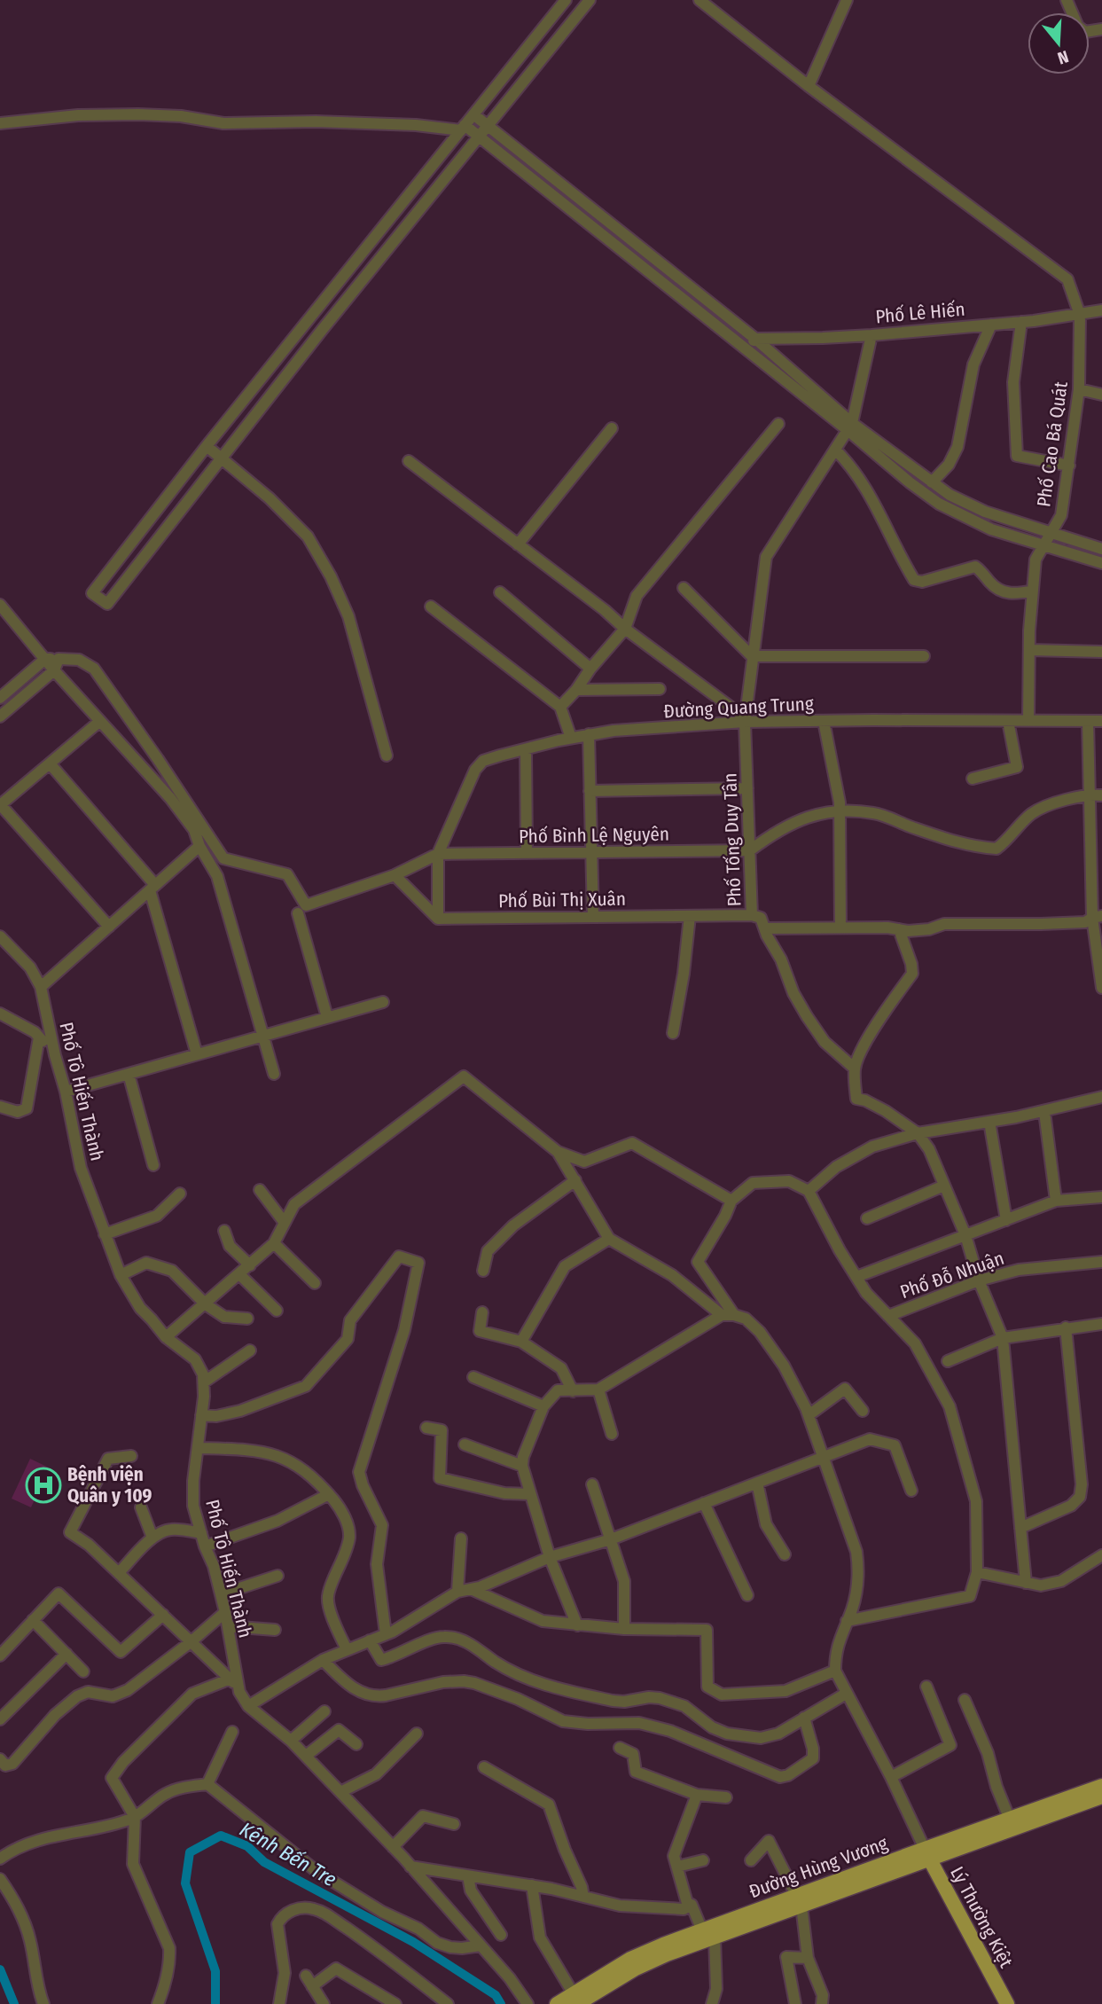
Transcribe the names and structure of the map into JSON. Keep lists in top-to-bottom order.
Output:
{
  "streets": {
    "main road": ["Đường Hùng Vương", "Lý Thường Kiệt"],
    "street": [
      "Phố Lê Hiến",
      "Phố Cao Bá Quát",
      "Đường Quang Trung",
      "Phố Bình Lệ Nguyên",
      "Phố Tống Duy Tân",
      "Phố Bùi Thị Xuân",
      "Phố Tô Hiến Thành",
      "Phố Đỗ Nhuận"
    ]
  },
  "crossings": [
    ["Phố Lê Hiến", "Phố Cao Bá Quát"],
    ["Phố Lê Hiến", "Phố Tống Duy Tân"],
    ["Phố Cao Bá Quát", "Đường Quang Trung"],
    ["Đường Quang Trung", "Phố Bình Lệ Nguyên"],
    ["Đường Quang Trung", "Phố Tống Duy Tân"],
    ["Phố Bình Lệ Nguyên", "Phố Tống Duy Tân"],
    ["Phố Tống Duy Tân", "Phố Bùi Thị Xuân"],
    ["Đường Hùng Vương", "Lý Thường Kiệt"]
  ],
  "water": ["Kênh Bến Tre"],
  "places": {
    "hospital": ["Bệnh viện Quân y 109"]
  },
  "north": "bottom"
}
